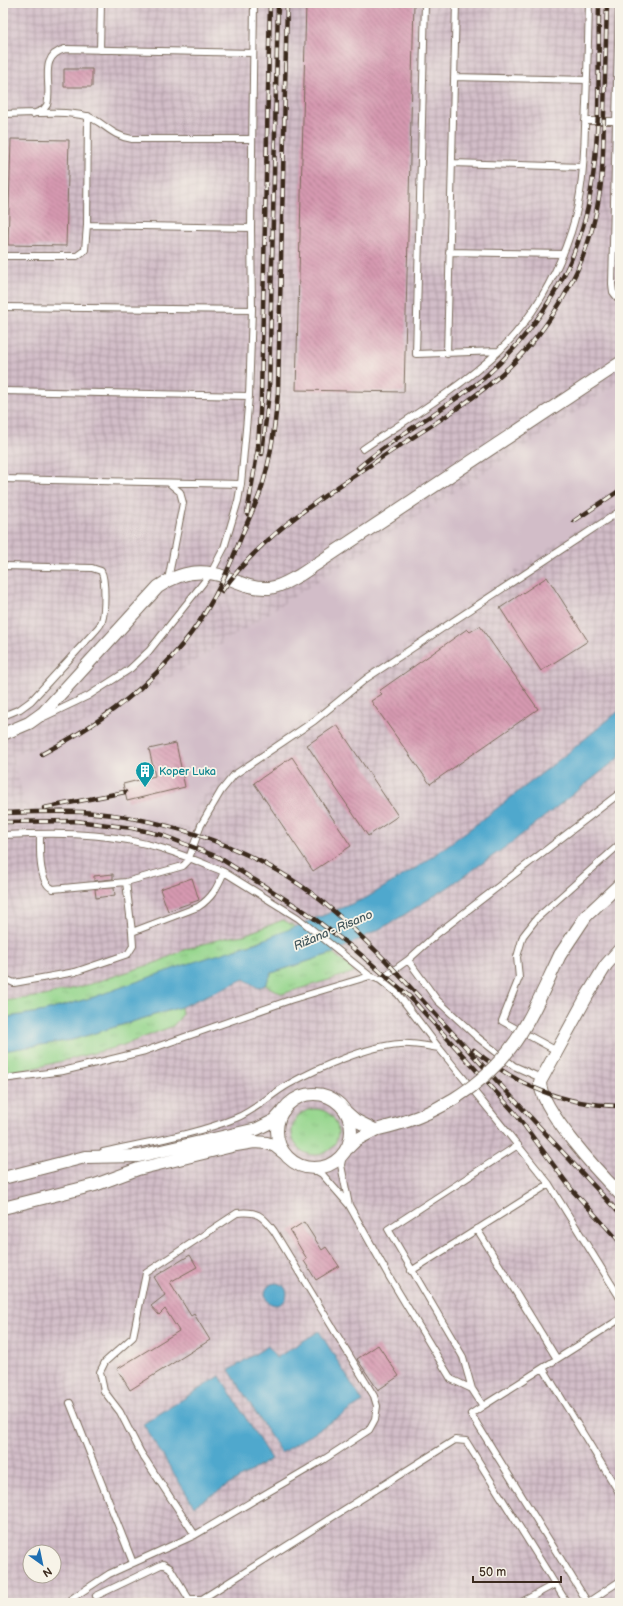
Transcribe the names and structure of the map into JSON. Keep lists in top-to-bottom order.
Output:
{
  "water": ["Rižana - Risano"],
  "places": {
    "building": ["Koper Luka"]
  },
  "scale_bar": "50 m",
  "north": "bottom right"
}
